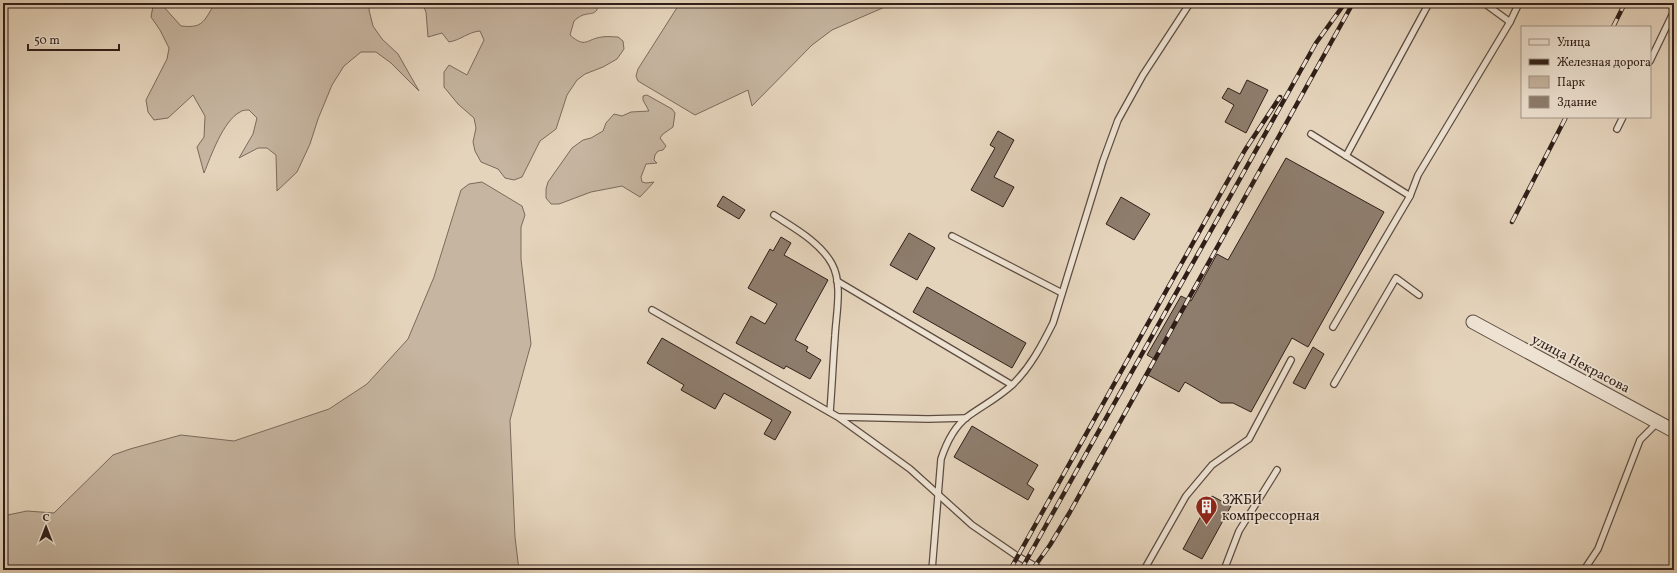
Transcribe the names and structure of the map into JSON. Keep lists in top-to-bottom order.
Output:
{
  "streets": {
    "street": ["улица Некрасова"]
  },
  "places": {
    "building": ["ЗЖБИ компрессорная"]
  },
  "legend": [
    "Улица",
    "Железная дорога",
    "Парк",
    "Здание"
  ],
  "scale_bar": "50 m",
  "north": "top"
}
